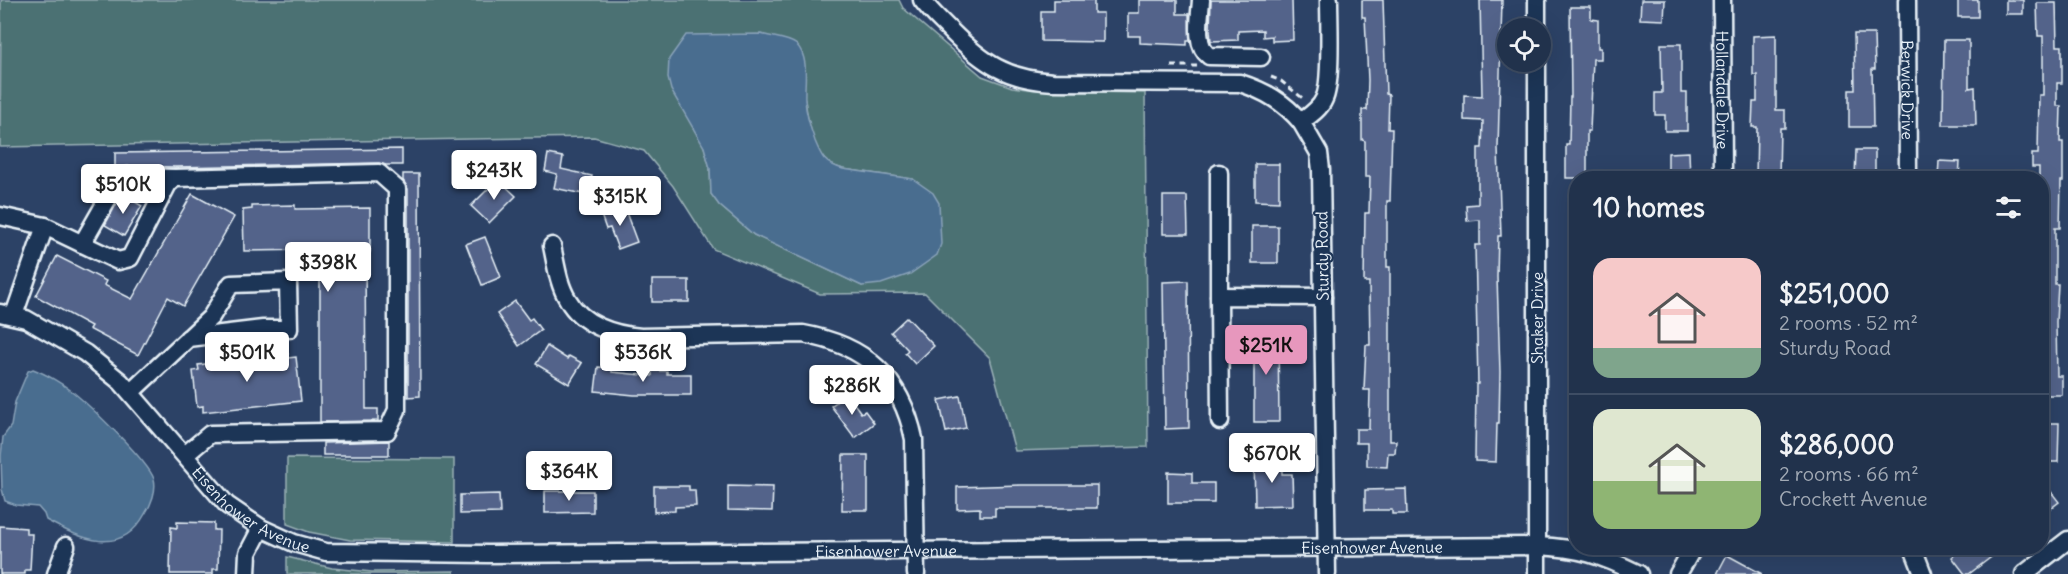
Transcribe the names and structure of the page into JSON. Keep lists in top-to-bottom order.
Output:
{
  "streets": {
    "street": [
      "Hollandale Drive",
      "Berwick Drive",
      "Sturdy Road",
      "Shaker Drive",
      "Eisenhower Avenue"
    ]
  },
  "crossings": [
    ["Sturdy Road", "Eisenhower Avenue"],
    ["Shaker Drive", "Eisenhower Avenue"]
  ],
  "page": {
    "price": [
      "$243K",
      "$510K",
      "$315K",
      "$398K",
      "$251K",
      "$501K",
      "$536K",
      "$286K",
      "$670K",
      "$364K"
    ],
    "heading": "10 homes",
    "list": [
      {
        "name": "$251,000",
        "note": "2 rooms · 52 m² · Sturdy Road"
      },
      {
        "name": "$286,000",
        "note": "2 rooms · 66 m² · Crockett Avenue"
      }
    ]
  }
}
